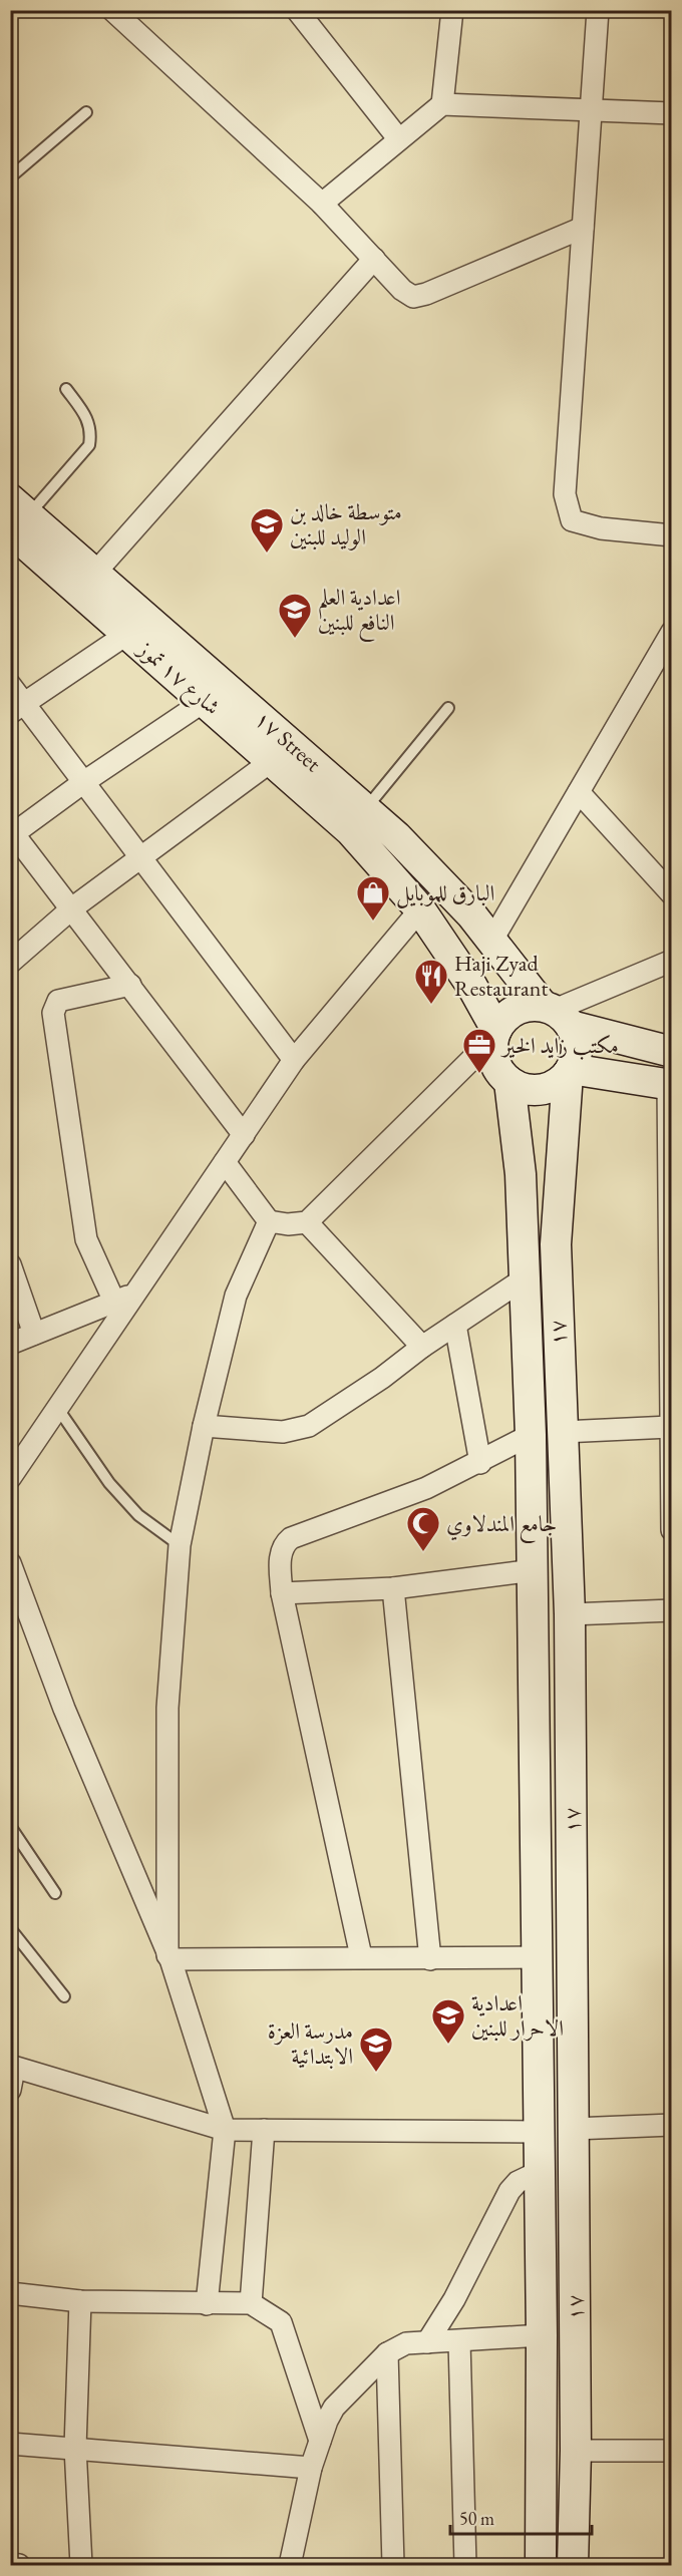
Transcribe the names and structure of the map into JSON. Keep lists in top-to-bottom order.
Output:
{
  "streets": {
    "main road": ["شارع ١٧ تموز", "١٧ Street", "١٧"]
  },
  "crossings": [
    ["شارع ١٧ تموز", "١٧ Street"],
    ["شارع ١٧ تموز", "١٧"],
    ["١٧ Street", "١٧"]
  ],
  "places": {
    "school or university": [
      "متوسطة خالد بن الوليد للبنين",
      "اعدادية العلم النافع للبنين",
      "اعدادية الاحرار للبنين",
      "مدرسة العزة الابتدائية"
    ],
    "shop": ["البارق للموبايل"],
    "restaurant": ["Haji Zyad Restaurant"],
    "office": ["مكتب زايد الخير"],
    "mosque": ["جامع المندلاوي"]
  },
  "scale_bar": "50 m"
}
